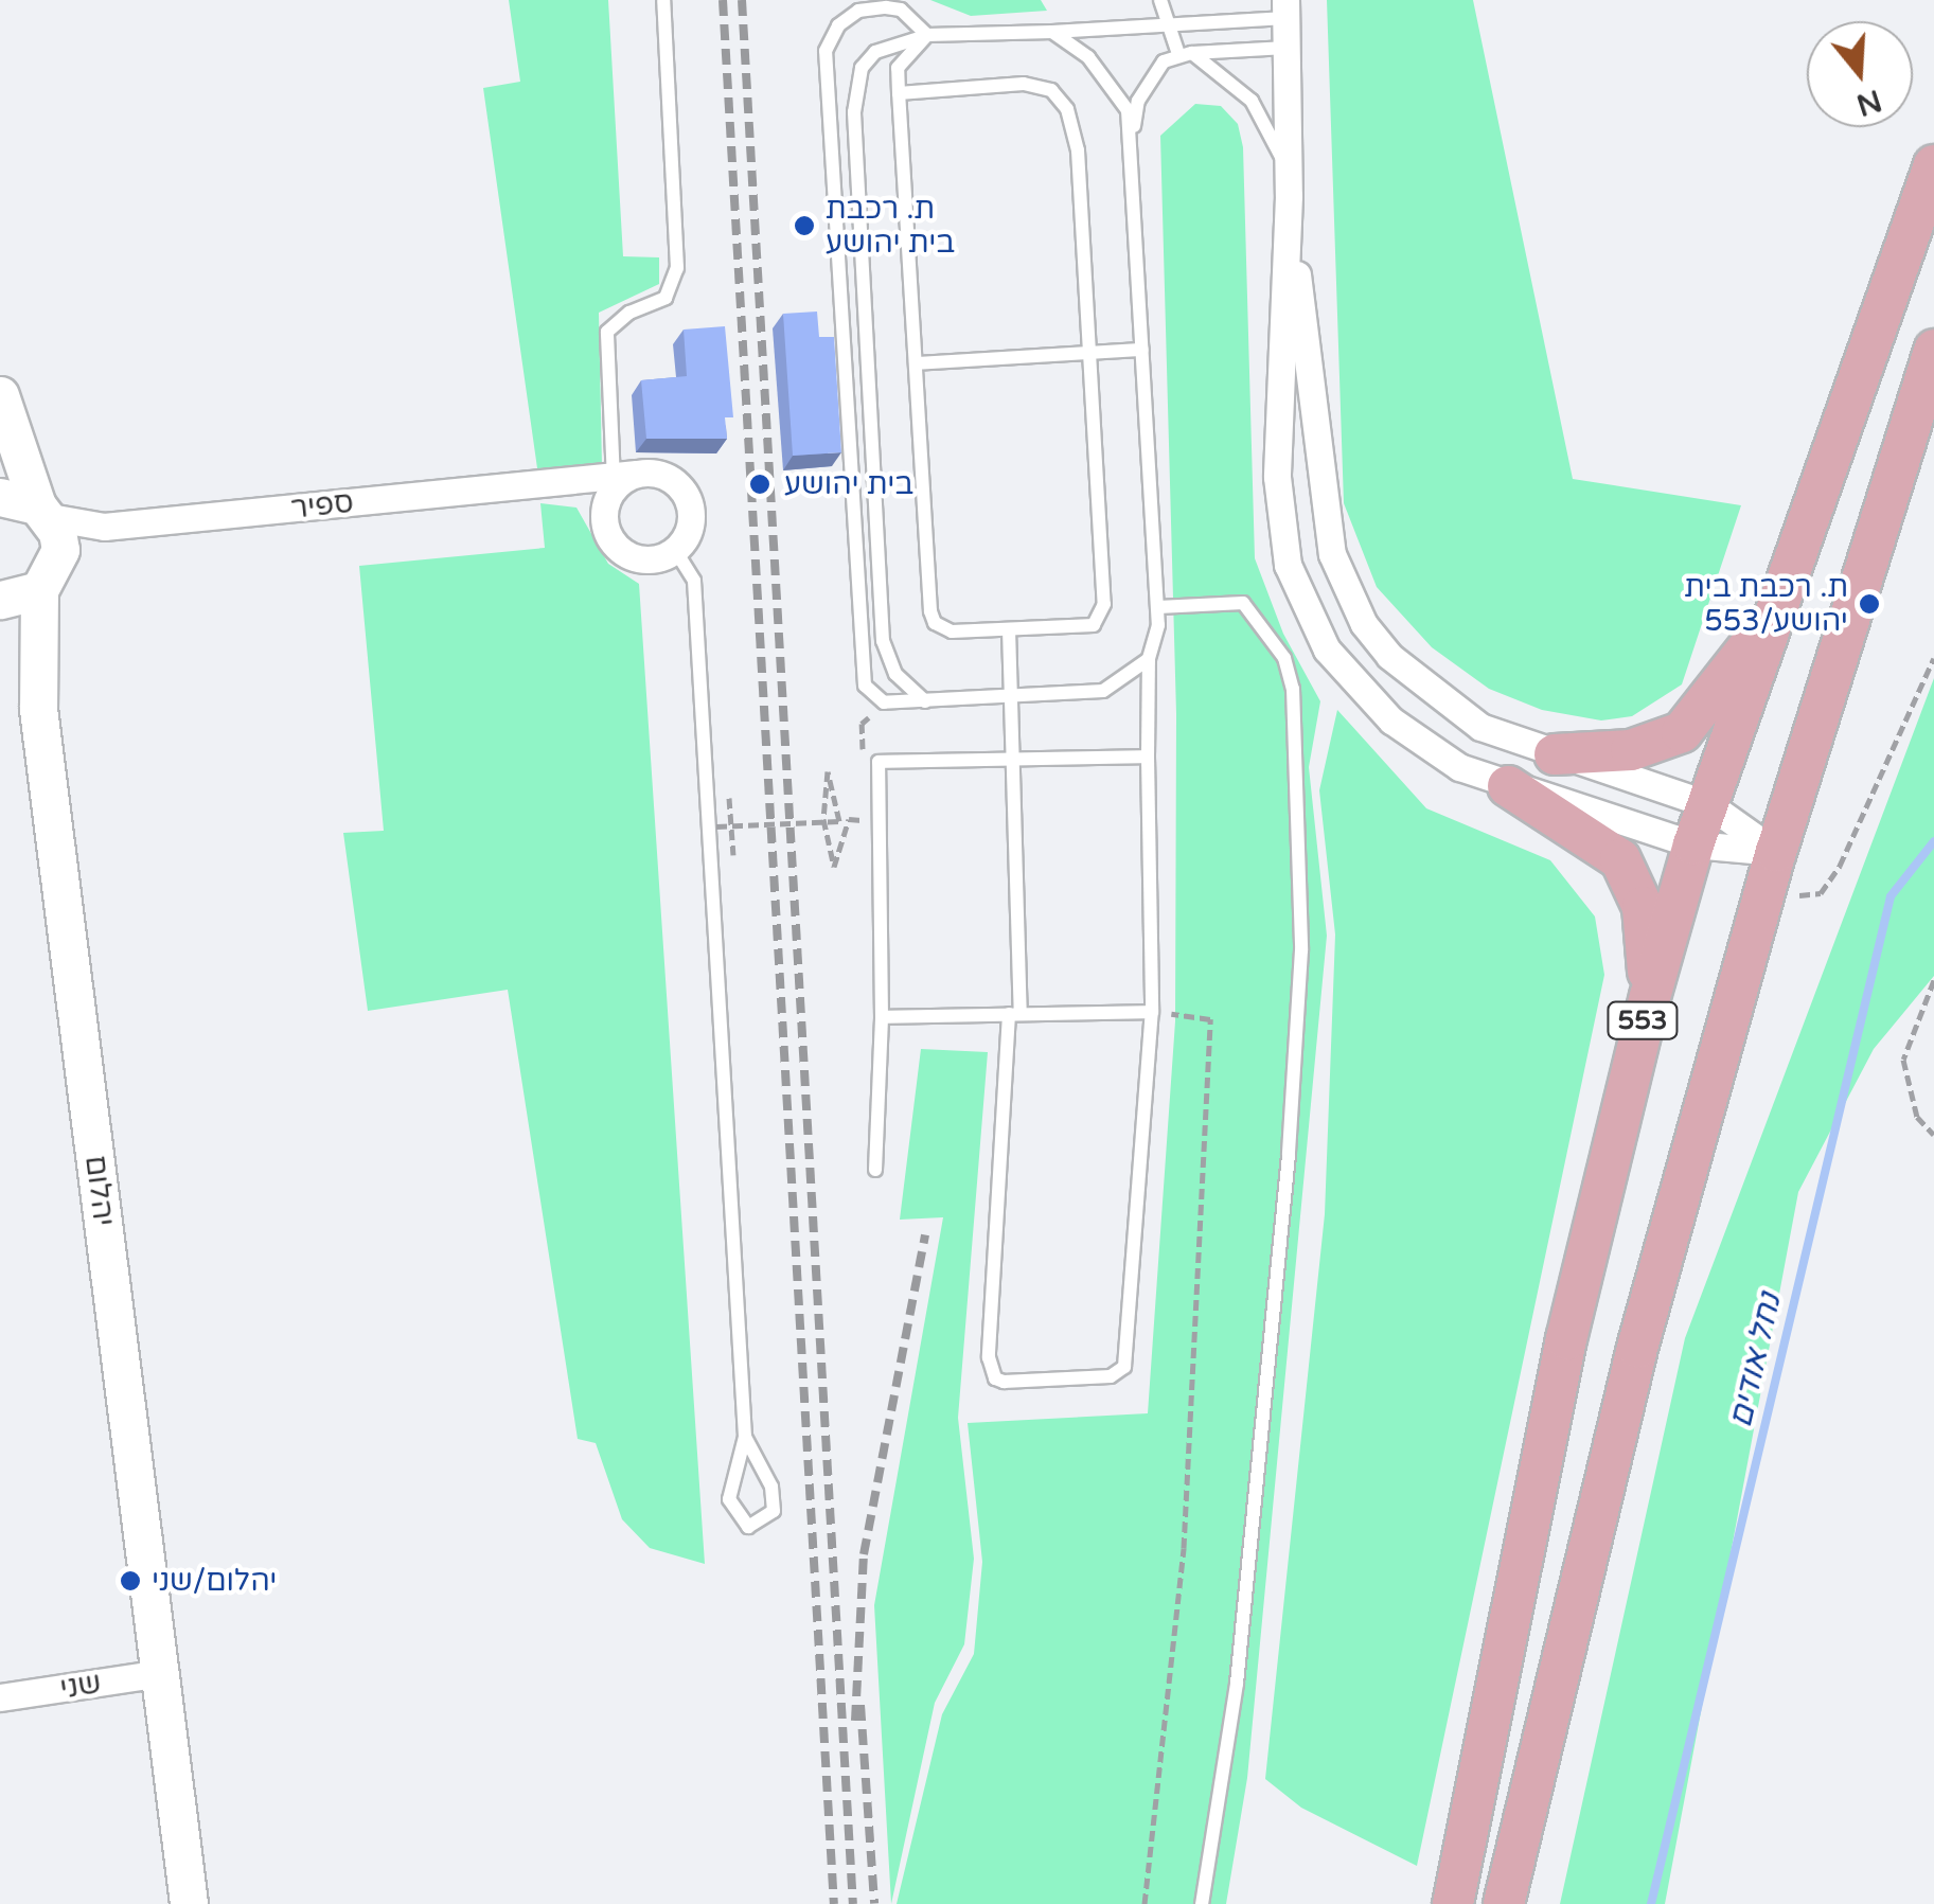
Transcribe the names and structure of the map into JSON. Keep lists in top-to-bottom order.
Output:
{
  "streets": {
    "main road": ["553", "יהלום"],
    "street": ["ספיר", "שני"]
  },
  "crossings": [
    ["ספיר", "יהלום"],
    ["יהלום", "שני"]
  ],
  "water": ["נחל אודים"],
  "places": [
    "ת. רכבת בית יהושע",
    "בית יהושע",
    "ת. רכבת בית יהושע/553",
    "יהלום/שני"
  ],
  "north": "bottom"
}
